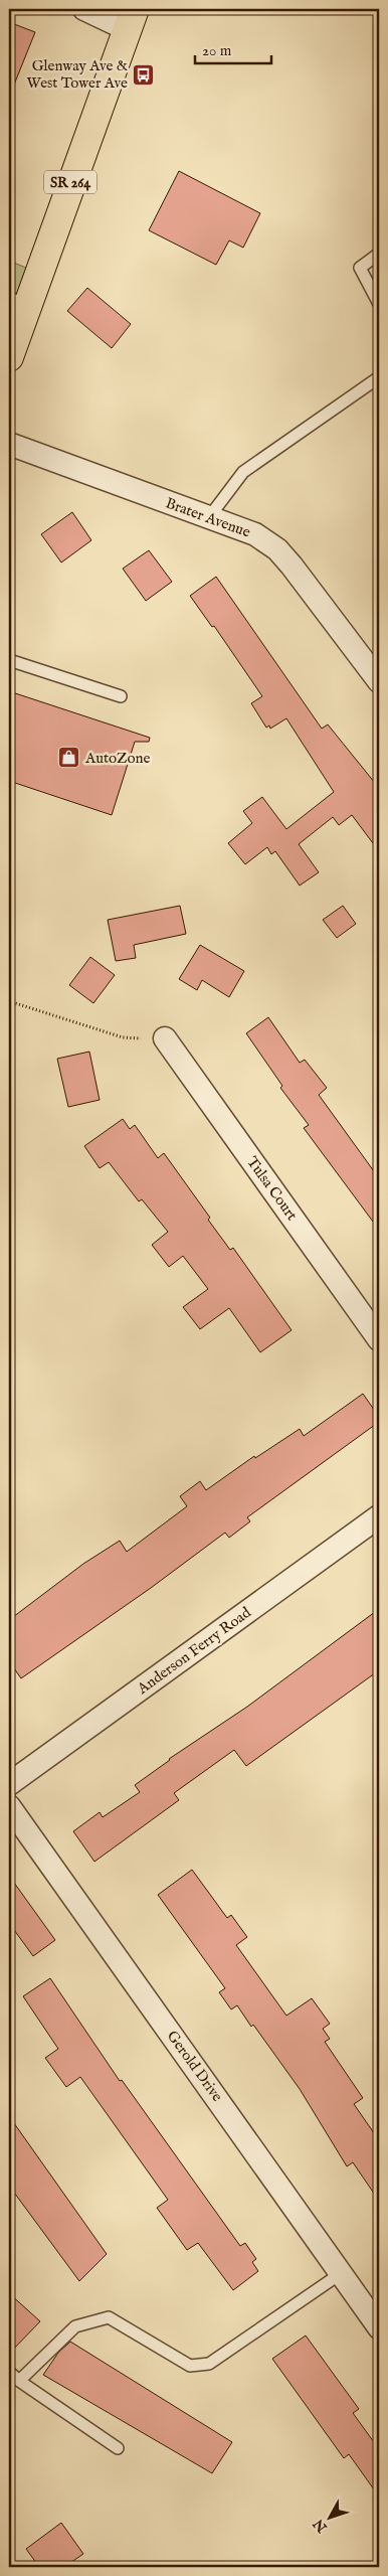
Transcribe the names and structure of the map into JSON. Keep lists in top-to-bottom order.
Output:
{
  "streets": {
    "main road": ["SR 264"],
    "street": [
      "Brater Avenue",
      "Tulsa Court",
      "Anderson Ferry Road",
      "Gerold Drive"
    ]
  },
  "places": {
    "bus stop": ["Glenway Ave & West Tower Ave"],
    "shop": ["AutoZone"]
  },
  "scale_bar": "20 m",
  "north": "bottom left"
}
